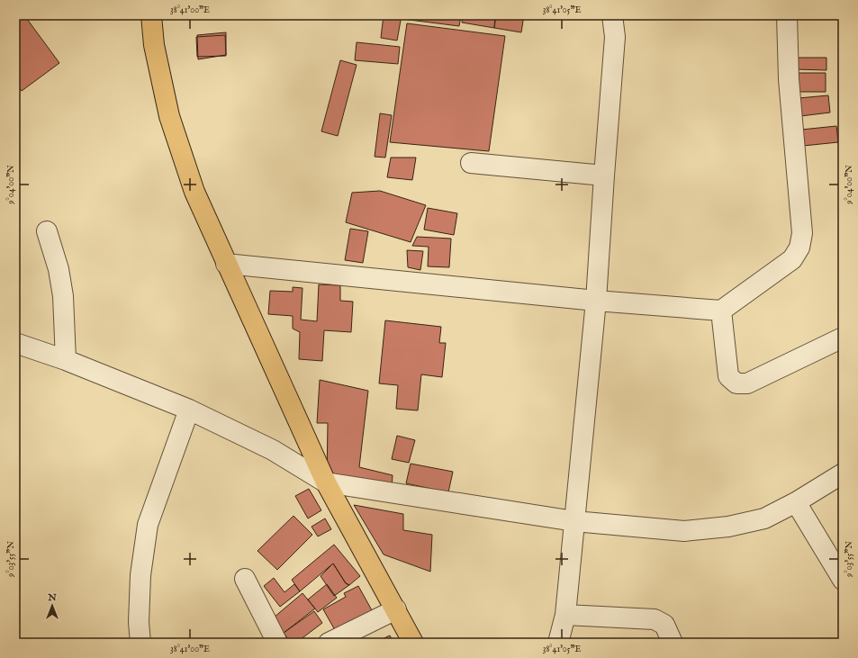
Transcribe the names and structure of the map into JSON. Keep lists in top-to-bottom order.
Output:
{
  "north": "top",
  "coordinates": [
    "38°41'00\"E",
    "38°41'05\"E",
    "9°04'00\"N",
    "9°03'55\"N"
  ]
}
